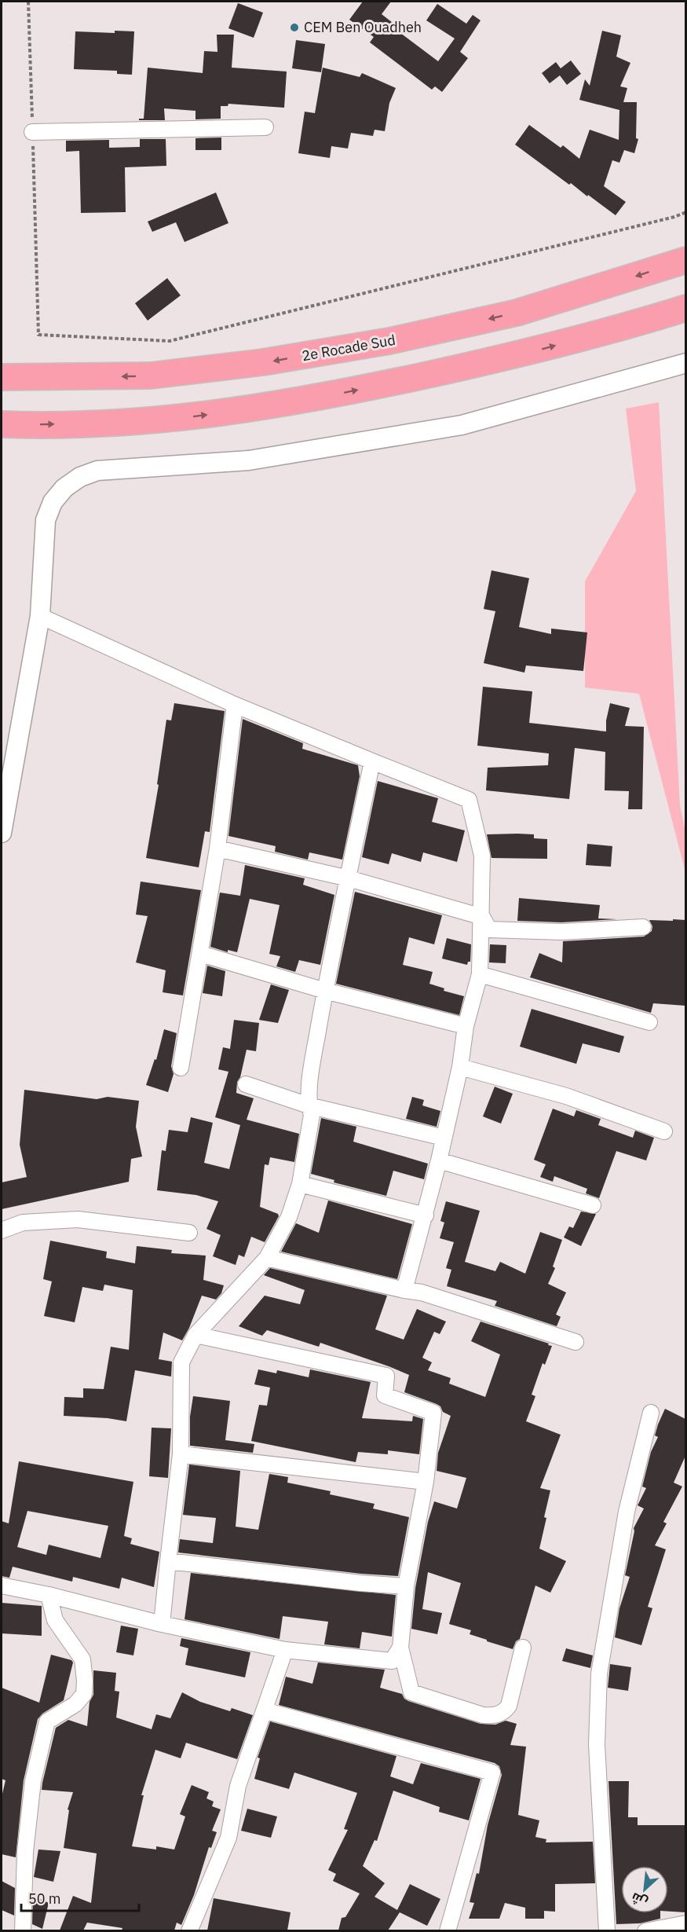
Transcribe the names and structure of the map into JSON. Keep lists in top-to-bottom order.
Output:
{
  "streets": {
    "highway": ["2e Rocade Sud"]
  },
  "places": ["CEM Ben Ouadheh"],
  "scale_bar": "50 m",
  "north": "bottom left"
}
